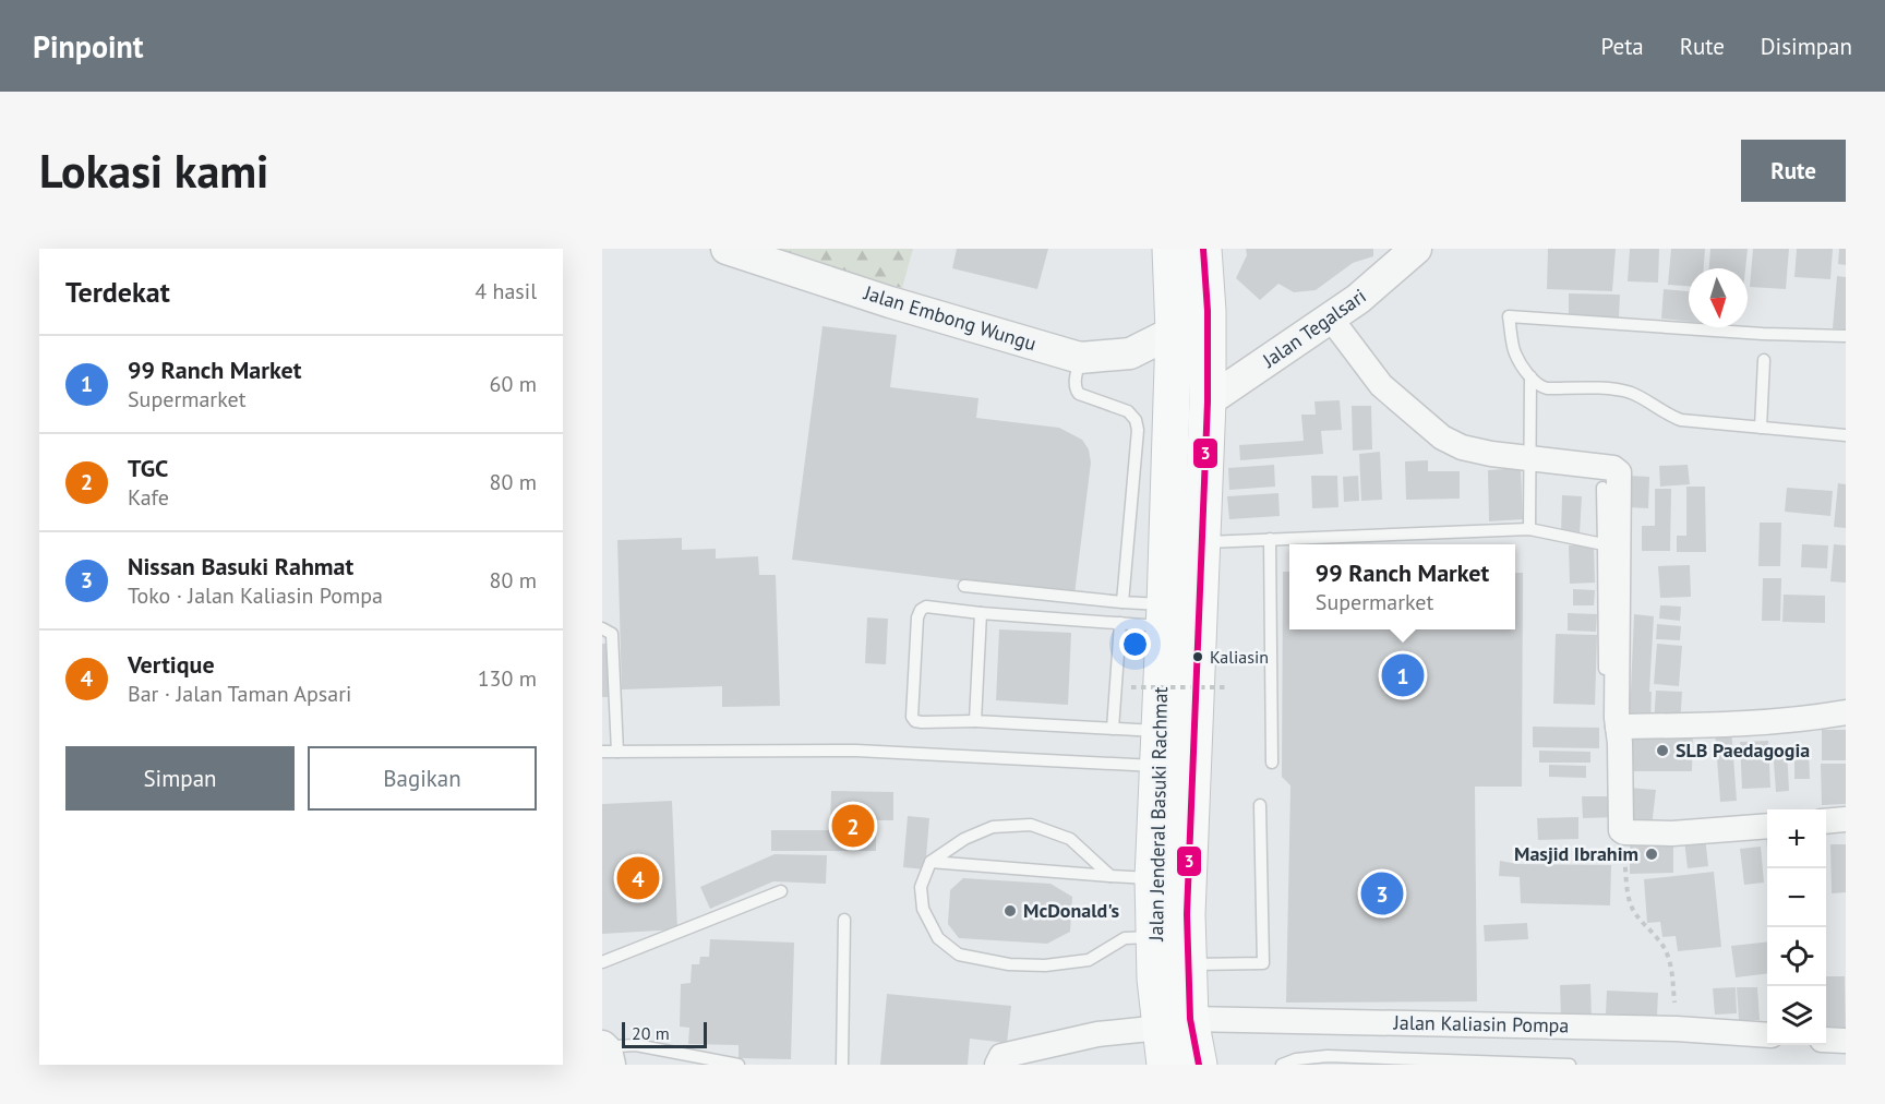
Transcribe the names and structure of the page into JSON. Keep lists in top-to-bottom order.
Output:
{
  "streets": {
    "main road": ["Jalan Jenderal Basuki Rachmat"],
    "street": ["Jalan Embong Wungu", "Jalan Tegalsari", "Jalan Kaliasin Pompa"]
  },
  "crossings": [
    ["Jalan Embong Wungu", "Jalan Jenderal Basuki Rachmat"],
    ["Jalan Tegalsari", "Jalan Jenderal Basuki Rachmat"],
    ["Jalan Jenderal Basuki Rachmat", "Jalan Kaliasin Pompa"]
  ],
  "places": [
    "Kaliasin",
    "SLB Paedagogia",
    "Masjid Ibrahim",
    "McDonald's"
  ],
  "lines": ["transit line 3"],
  "scale_bar": "20 m",
  "north": "bottom",
  "page": {
    "header": "Pinpoint",
    "nav": ["Peta", "Rute", "Disimpan"],
    "buttons": [
      "Rute",
      ["Simpan", "Bagikan"]
    ],
    "title": "Lokasi kami",
    "heading": ["Terdekat", "4 hasil"],
    "list": [
      {
        "mark": "1",
        "name": "99 Ranch Market",
        "note": "Supermarket",
        "value": "60 m"
      },
      {
        "mark": "2",
        "name": "TGC",
        "note": "Kafe",
        "value": "80 m"
      },
      {
        "mark": "3",
        "name": "Nissan Basuki Rahmat",
        "note": "Toko · Jalan Kaliasin Pompa",
        "value": "80 m"
      },
      {
        "mark": "4",
        "name": "Vertique",
        "note": "Bar · Jalan Taman Apsari",
        "value": "130 m"
      }
    ],
    "popup": ["99 Ranch Market", "Supermarket"],
    "pins": [
      "1",
      "2",
      "4",
      "3"
    ],
    "map_buttons": ["+", "−"],
    "scale": "20 m"
  }
}
